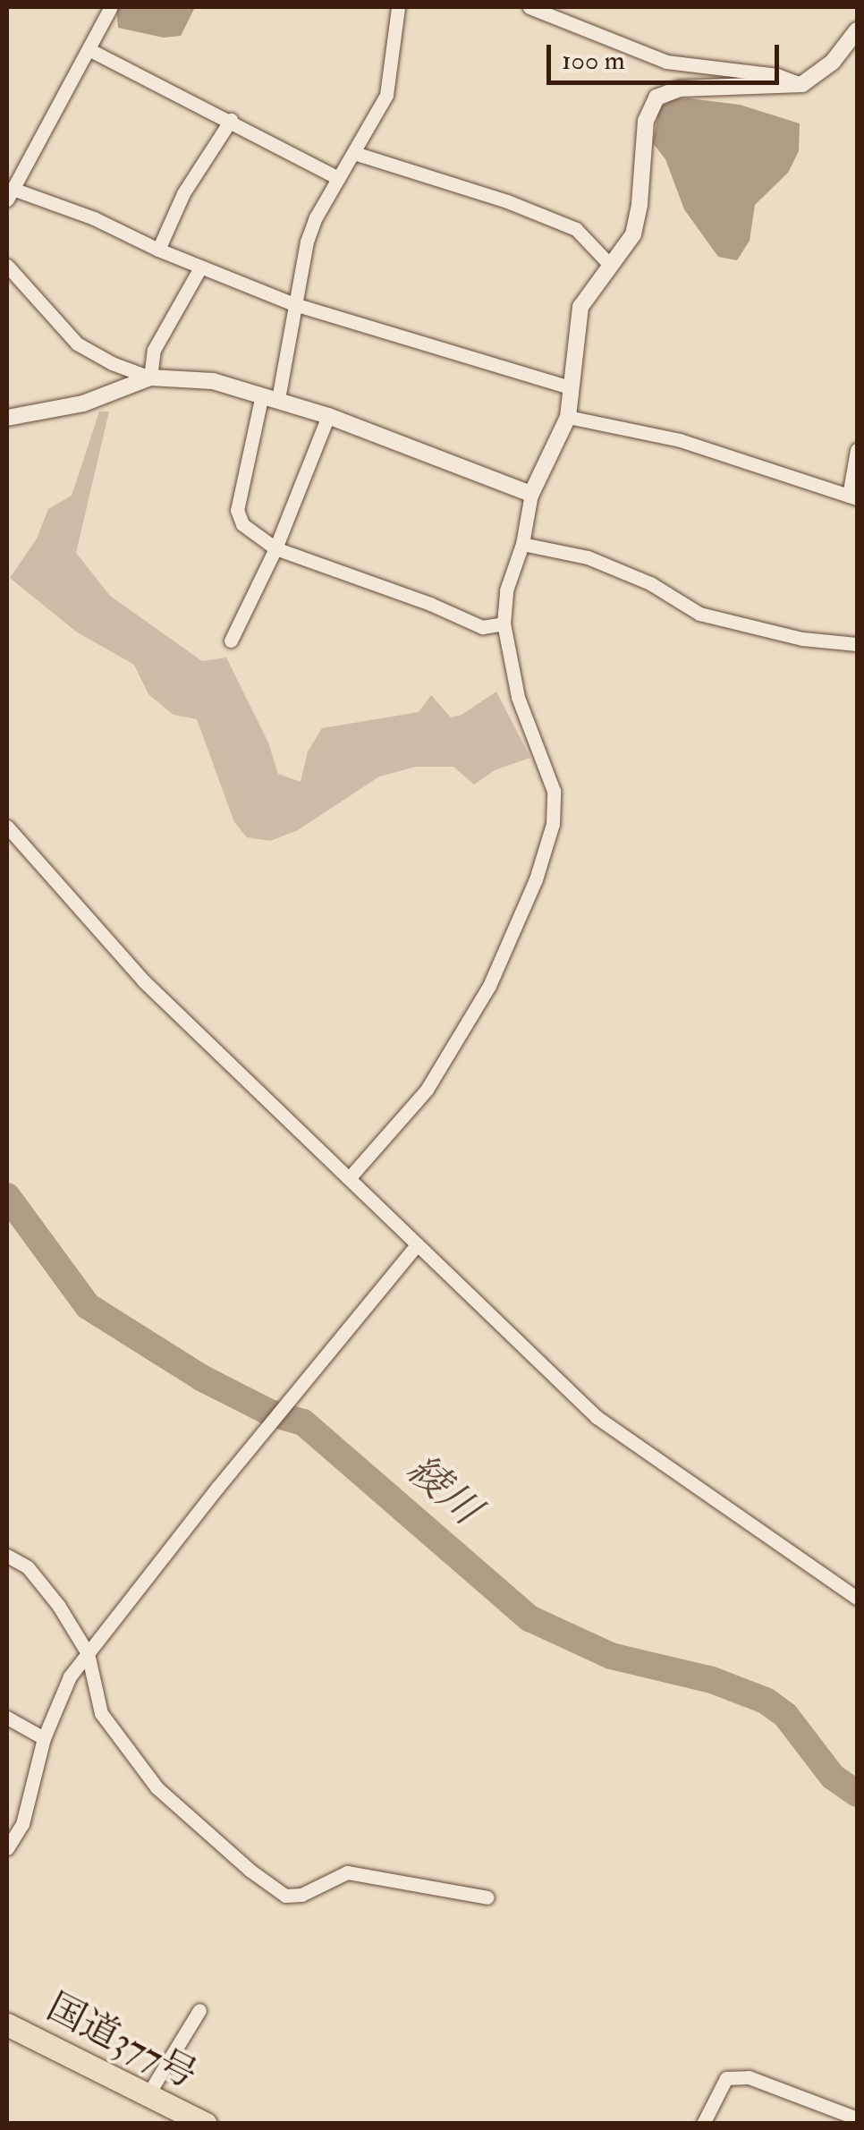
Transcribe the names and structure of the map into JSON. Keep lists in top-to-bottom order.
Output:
{
  "streets": {
    "highway": ["国道377号"]
  },
  "water": ["綾川"],
  "scale_bar": "100 m"
}
